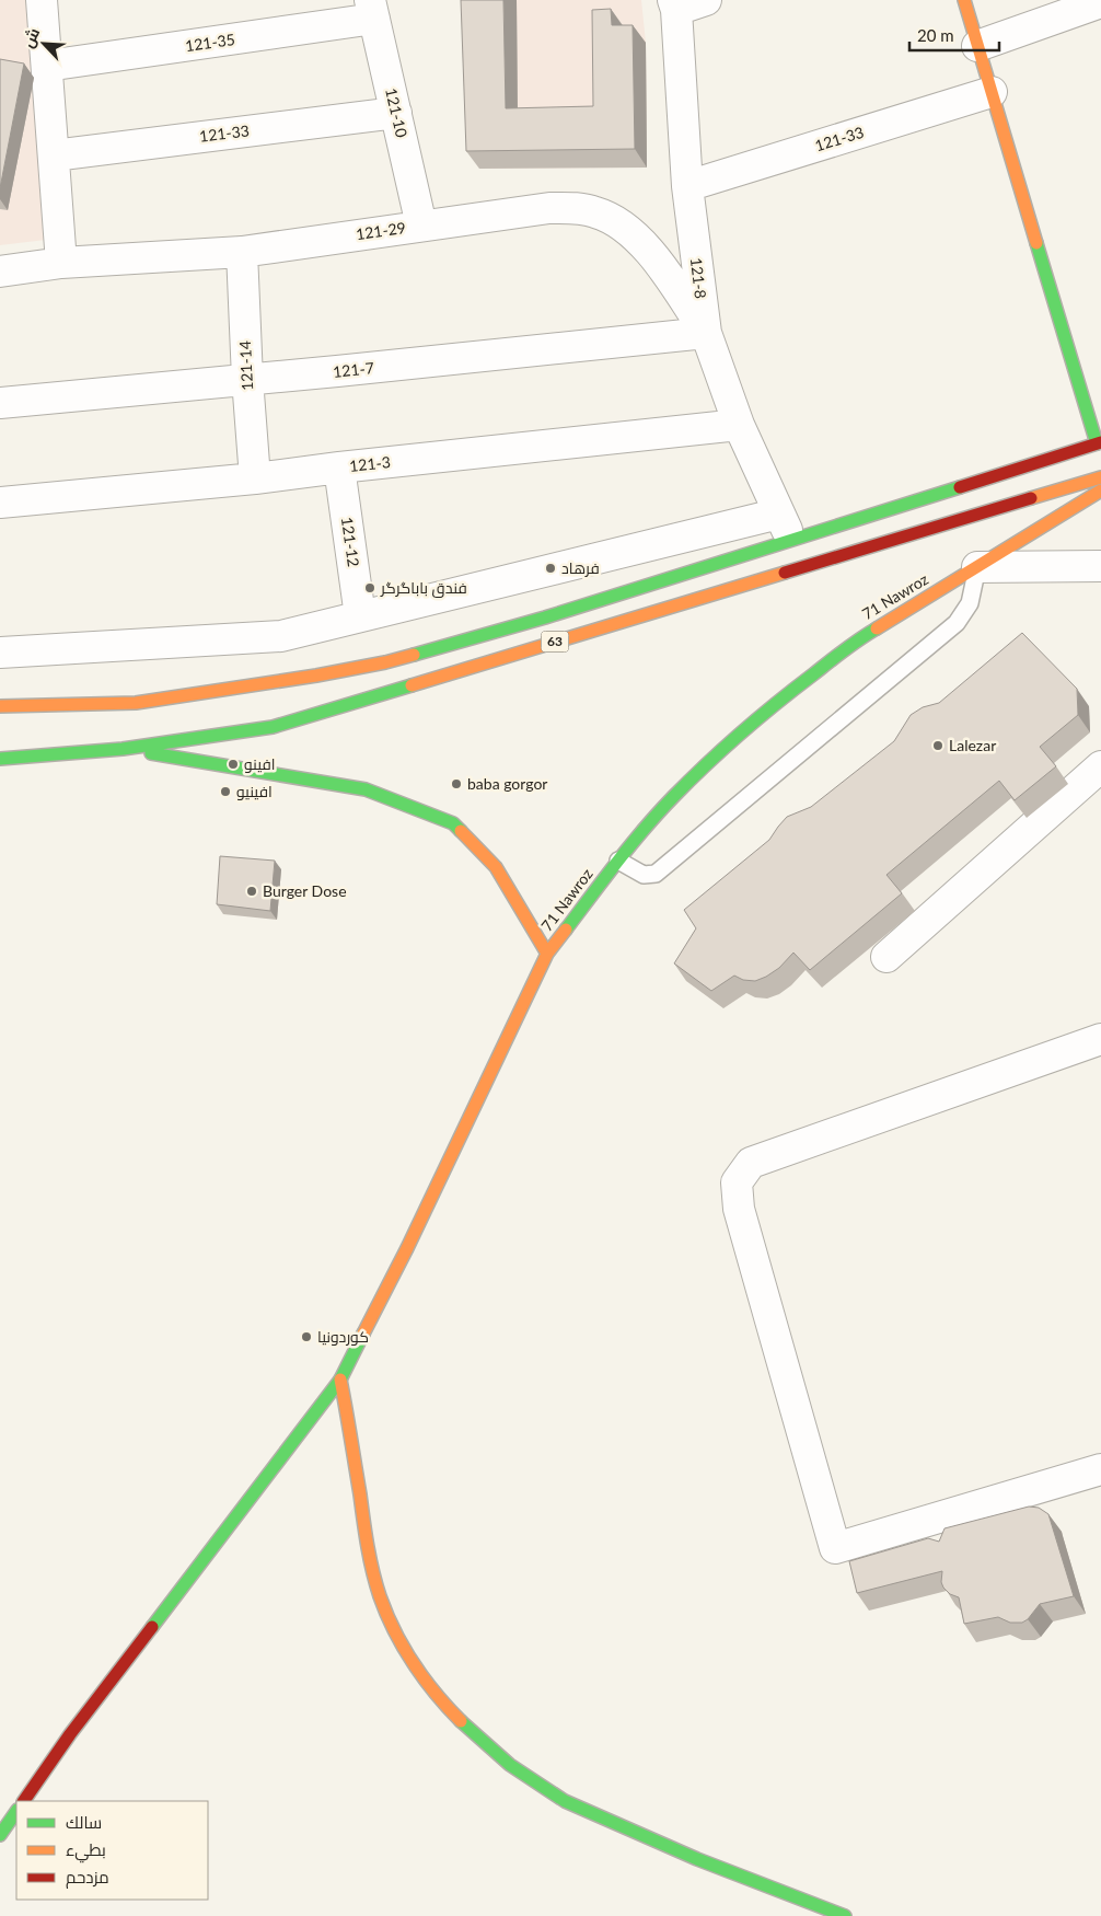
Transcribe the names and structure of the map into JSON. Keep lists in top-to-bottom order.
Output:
{
  "streets": {
    "main road": ["71 Nawroz", "63"],
    "street": [
      "121-35",
      "121-10",
      "121-33",
      "121-29",
      "121-8",
      "121-14",
      "121-7",
      "121-3",
      "121-12"
    ]
  },
  "crossings": [
    ["121-35", "121-10"],
    ["121-10", "121-33"],
    ["121-10", "121-29"],
    ["121-33", "121-8"],
    ["121-29", "121-8"],
    ["121-29", "121-14"],
    ["121-29", "121-7"],
    ["121-8", "121-7"],
    ["121-8", "121-3"],
    ["121-8", "63"],
    ["121-14", "121-7"],
    ["121-14", "121-3"],
    ["121-3", "121-12"]
  ],
  "places": [
    "فرهاد",
    "فندق باباگرگر",
    "Lalezar",
    "افينو",
    "baba gorgor",
    "افينيو",
    "Burger Dose",
    "كوردونيا"
  ],
  "legend": ["سالك", "بطيء", "مزدحم"],
  "scale_bar": "20 m",
  "north": "top left"
}
